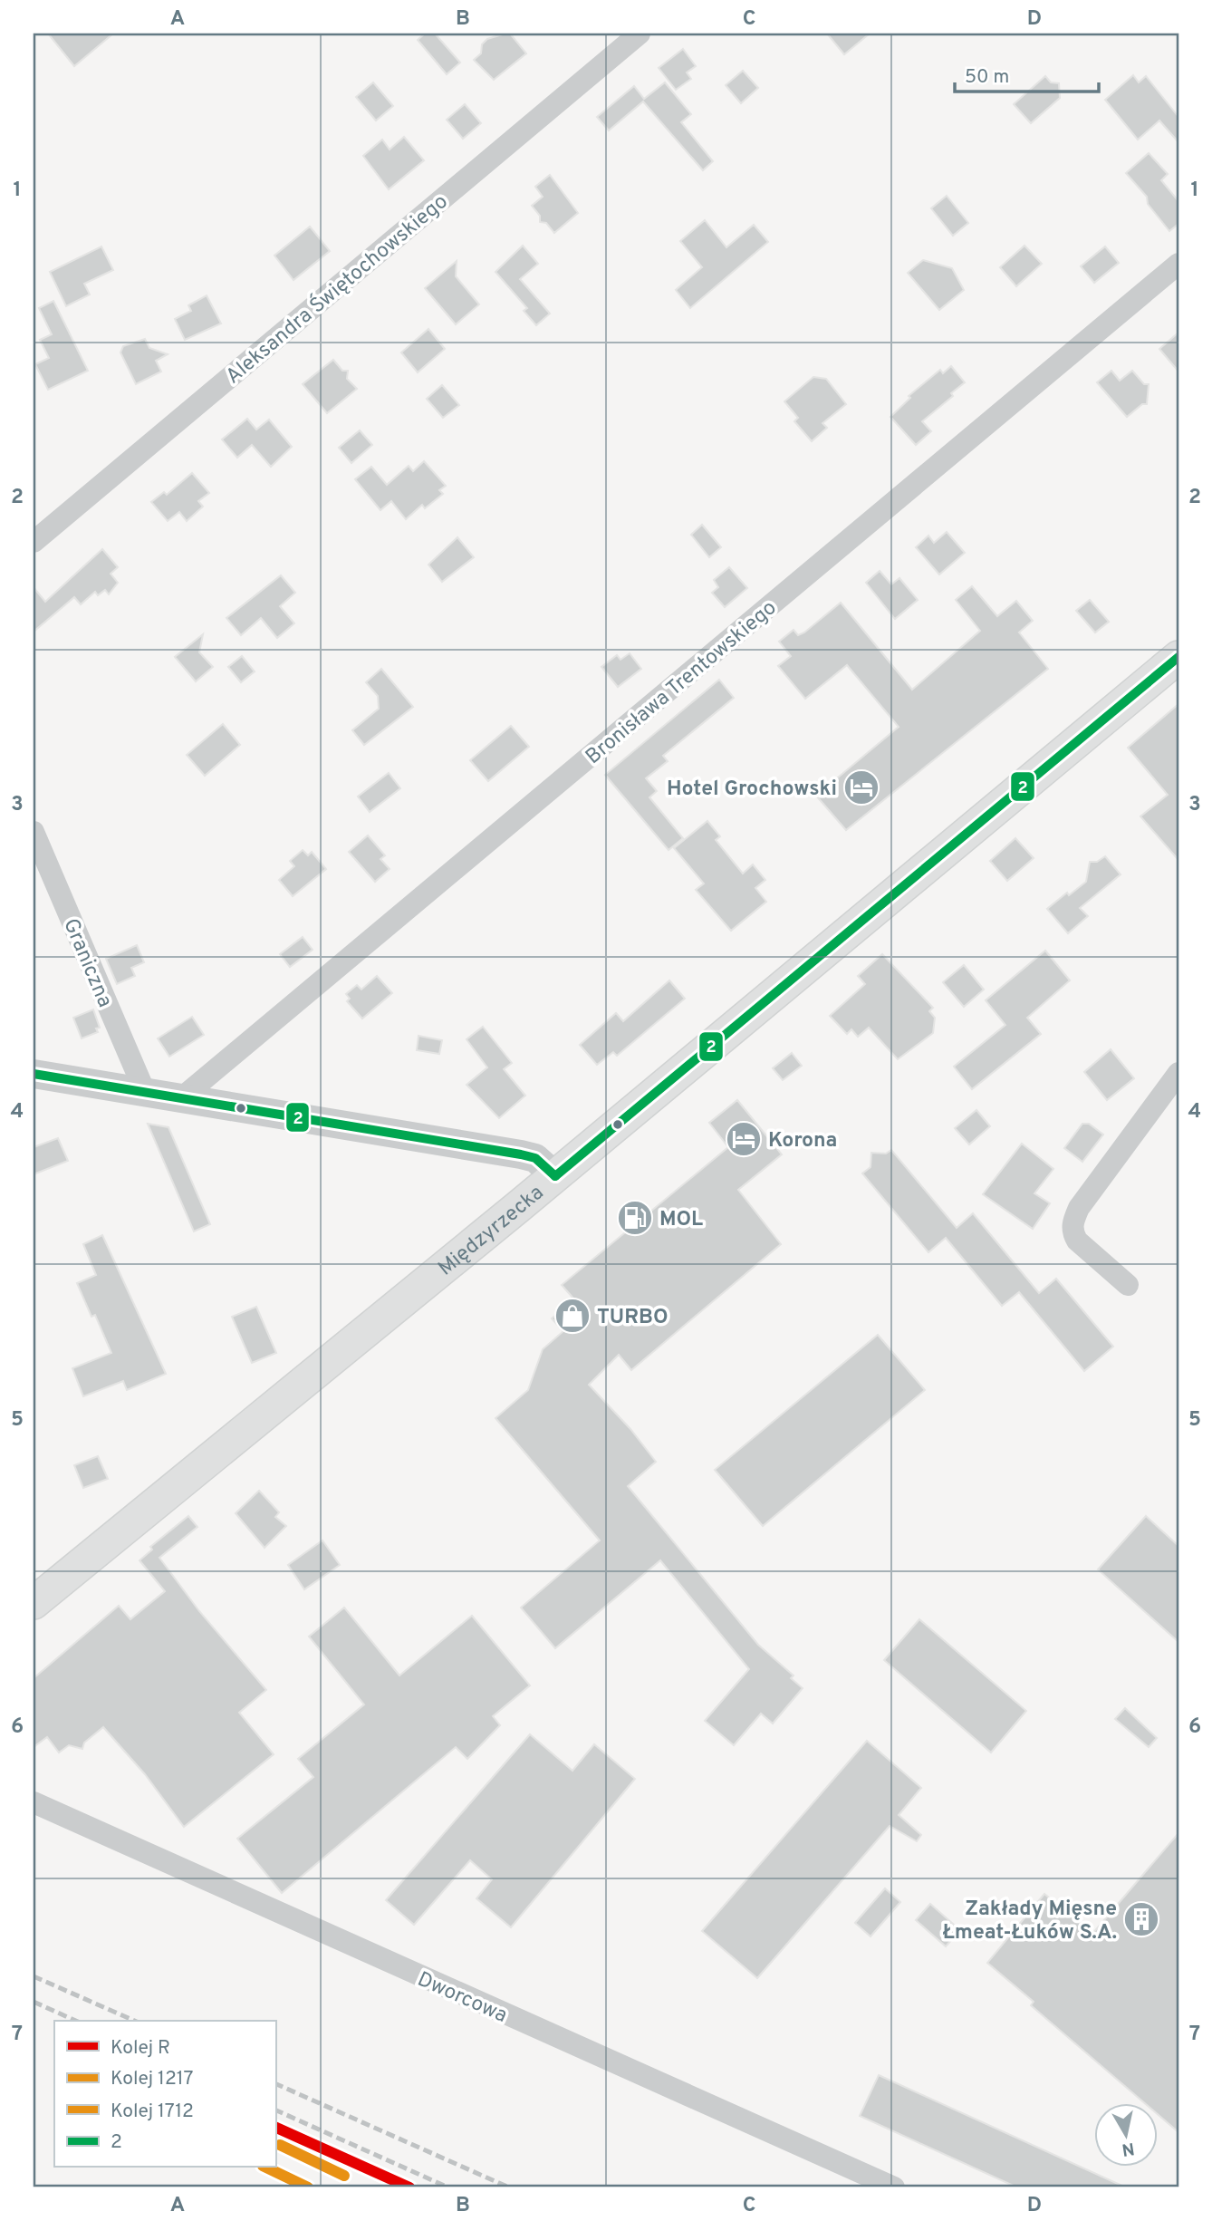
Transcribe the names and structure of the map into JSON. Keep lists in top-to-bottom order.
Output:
{
  "streets": {
    "main road": ["Międzyrzecka"],
    "street": [
      "Aleksandra Świętochowskiego",
      "Bronisława Trentowskiego",
      "Graniczna",
      "Dworcowa"
    ]
  },
  "places": {
    "hotel": ["Hotel Grochowski", "Korona"],
    "fuel station": ["MOL"],
    "shop": ["TURBO"],
    "building": ["Zakłady Mięsne Łmeat-Łuków S.A."]
  },
  "lines": [
    "transit line 2",
    "rail line R",
    "rail line 1217",
    "rail line 1712"
  ],
  "legend": [
    "Kolej R",
    "Kolej 1217",
    "Kolej 1712",
    "2"
  ],
  "scale_bar": "50 m",
  "north": "bottom",
  "grid": {
    "columns": [
      "A",
      "B",
      "C",
      "D"
    ],
    "rows": [
      "1",
      "2",
      "3",
      "4",
      "5",
      "6",
      "7"
    ]
  }
}
